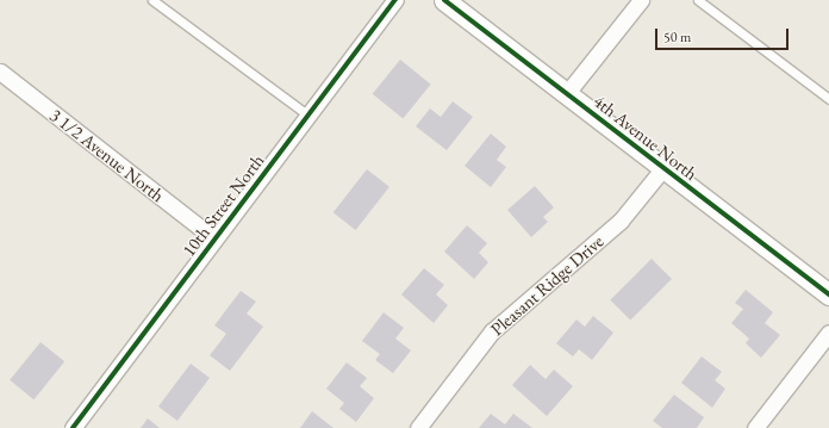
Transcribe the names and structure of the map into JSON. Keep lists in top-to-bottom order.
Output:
{
  "streets": {
    "street": [
      "4th Avenue North",
      "3 1/2 Avenue North",
      "10th Street North",
      "Pleasant Ridge Drive"
    ]
  },
  "crossings": [
    ["4th Avenue North", "Pleasant Ridge Drive"],
    ["3 1/2 Avenue North", "10th Street North"]
  ],
  "scale_bar": "50 m"
}
